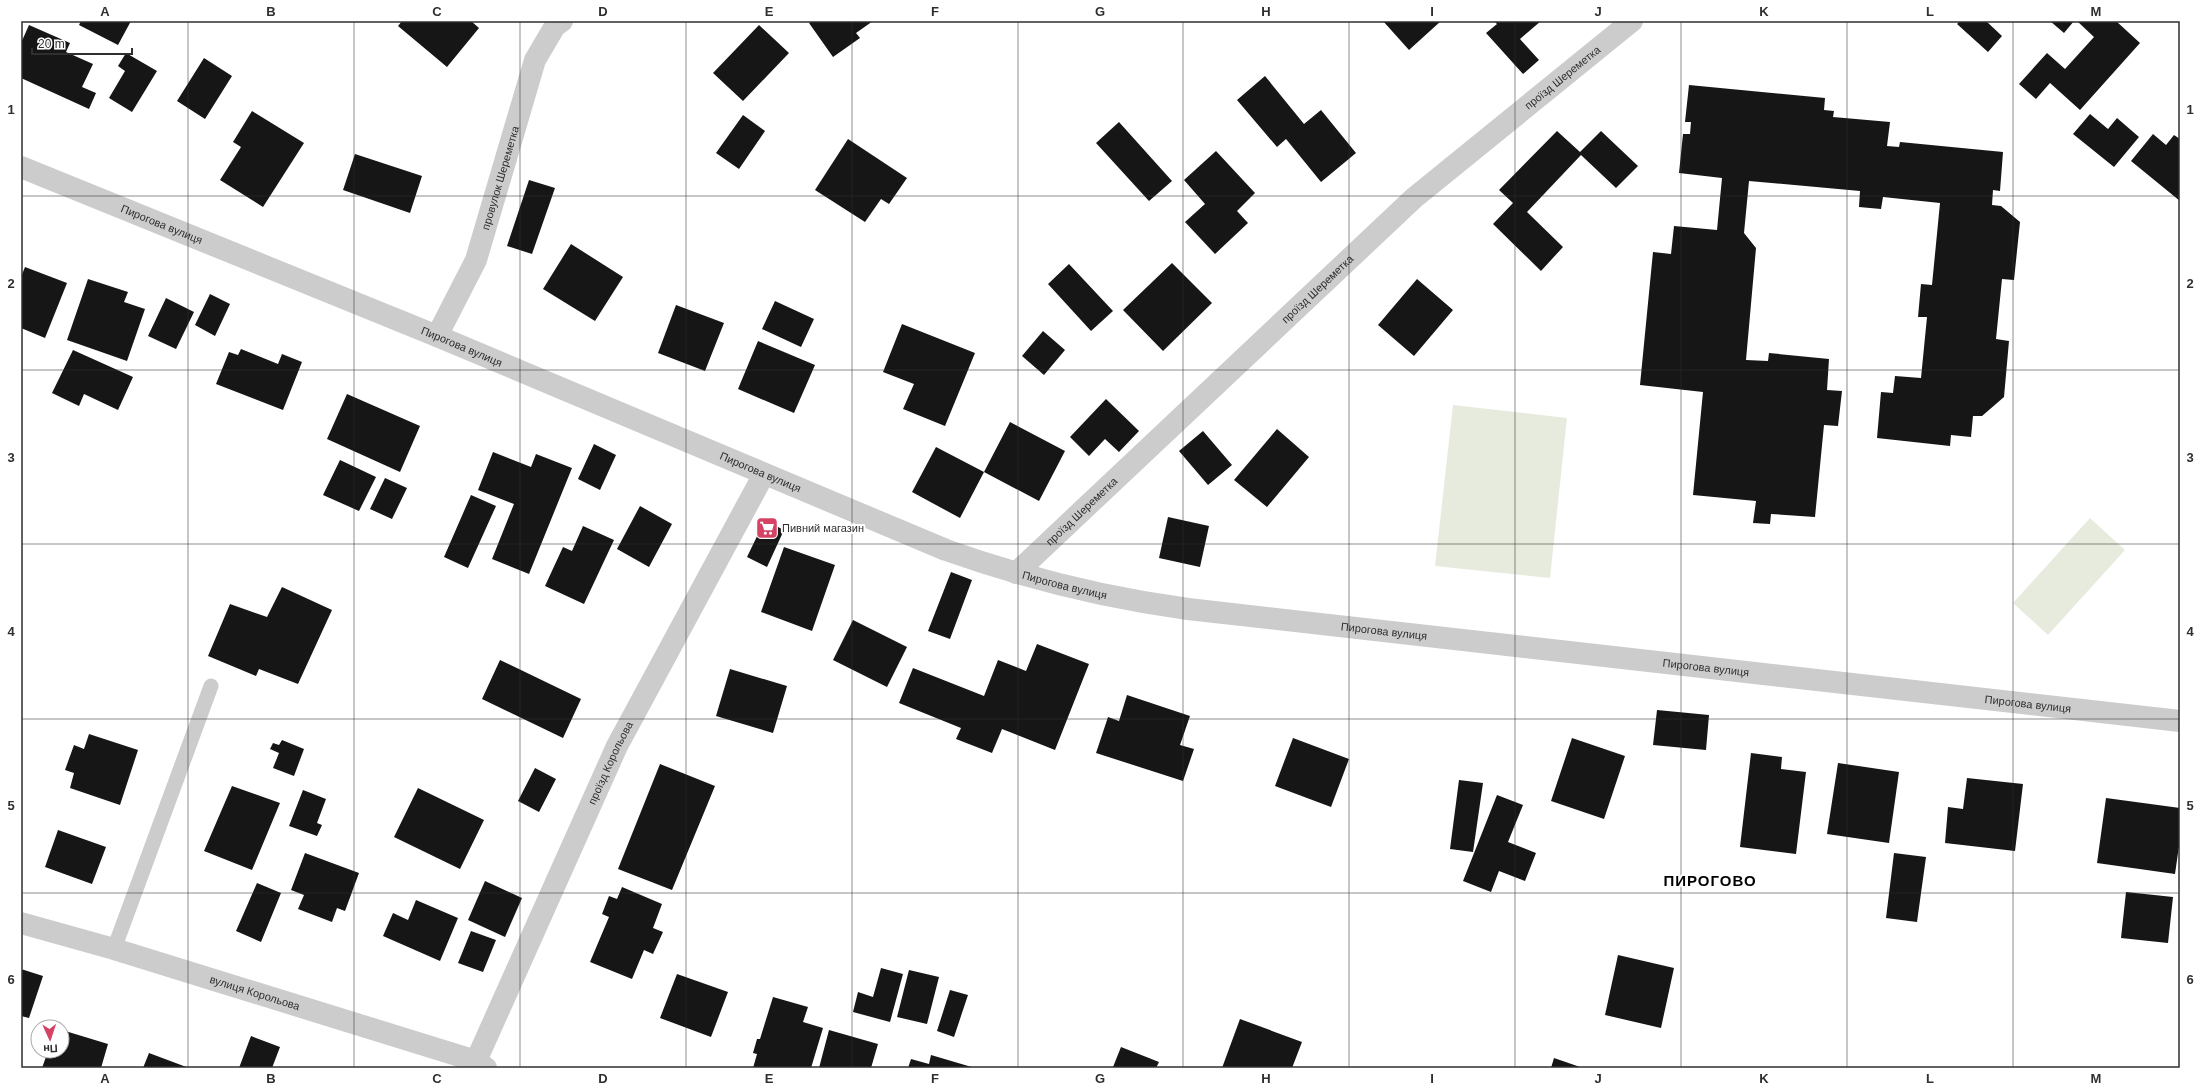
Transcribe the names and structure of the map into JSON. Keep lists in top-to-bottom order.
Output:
{
  "streets": {
    "street": [
      "проїзд Шереметка",
      "провулок Шереметка",
      "Пирогова вулиця",
      "проїзд Корольова",
      "вулиця Корольова"
    ]
  },
  "crossings": [
    ["проїзд Шереметка", "Пирогова вулиця"],
    ["провулок Шереметка", "Пирогова вулиця"],
    ["Пирогова вулиця", "проїзд Корольова"],
    ["проїзд Корольова", "вулиця Корольова"]
  ],
  "districts": ["ПИРОГОВО"],
  "places": {
    "supermarket": ["Пивний магазин"]
  },
  "scale_bar": "20 m",
  "north": "bottom",
  "grid": {
    "columns": [
      "A",
      "B",
      "C",
      "D",
      "E",
      "F",
      "G",
      "H",
      "I",
      "J",
      "K",
      "L",
      "M"
    ],
    "rows": [
      "1",
      "2",
      "3",
      "4",
      "5",
      "6"
    ]
  }
}
